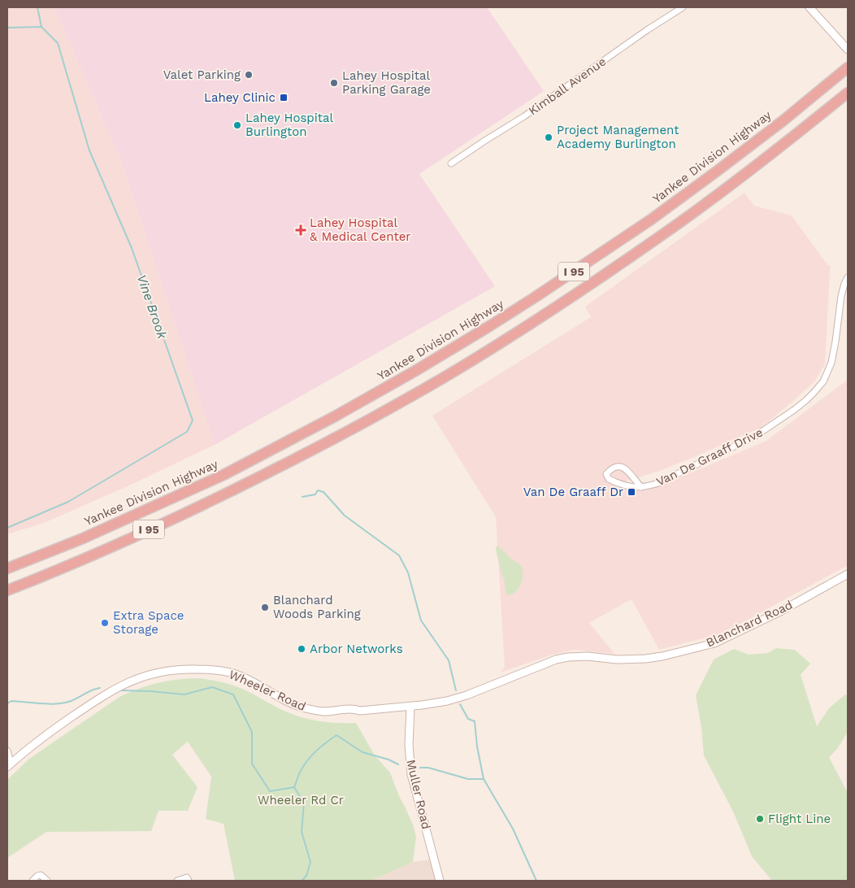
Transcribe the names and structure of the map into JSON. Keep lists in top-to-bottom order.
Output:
{
  "streets": {
    "highway": ["Yankee Division Highway", "I 95"],
    "main road": ["Blanchard Road", "Wheeler Road", "Muller Road"],
    "street": ["Kimball Avenue", "Van De Graaff Drive"]
  },
  "crossings": [
    ["Blanchard Road", "Wheeler Road"],
    ["Blanchard Road", "Muller Road"],
    ["Wheeler Road", "Muller Road"]
  ],
  "water": ["Vine Brook"],
  "parks": ["Wheeler Rd Cr"],
  "places": {
    "other": [
      "Valet Parking",
      "Lahey Hospital Parking Garage",
      "Lahey Hospital Burlington",
      "Project Management Academy Burlington",
      "Blanchard Woods Parking",
      "Extra Space Storage",
      "Arbor Networks",
      "Flight Line"
    ],
    "transit": ["Lahey Clinic", "Van De Graaff Dr"],
    "health": ["Lahey Hospital & Medical Center"]
  }
}
